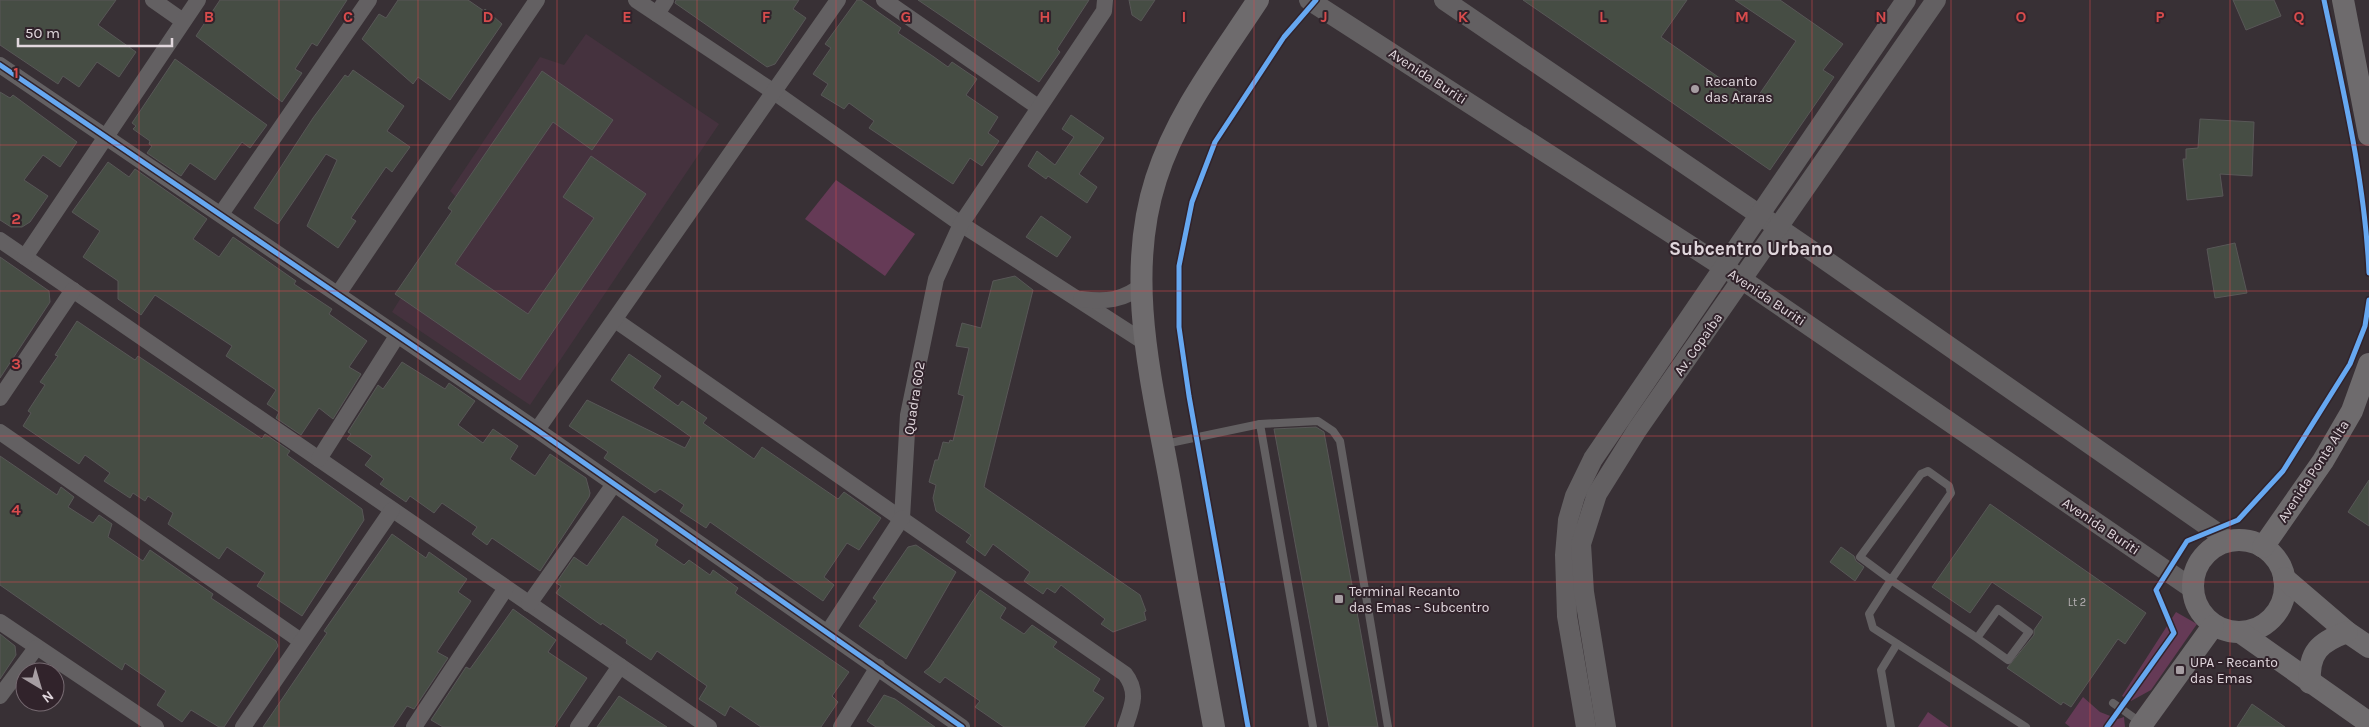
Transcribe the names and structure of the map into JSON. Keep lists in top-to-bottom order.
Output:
{
  "streets": {
    "main road": ["Avenida Ponte Alta"],
    "street": ["Avenida Buriti", "Av. Copaíba", "Quadra 602"]
  },
  "crossings": [
    ["Avenida Buriti", "Av. Copaíba"],
    ["Avenida Buriti", "Avenida Ponte Alta"]
  ],
  "districts": ["Subcentro Urbano"],
  "places": {
    "other": ["Recanto das Araras"],
    "transit": ["Terminal Recanto das Emas - Subcentro", "UPA - Recanto das Emas"]
  },
  "house_numbers": ["Lt 2"],
  "scale_bar": "50 m",
  "north": "bottom right",
  "grid": {
    "columns": [
      "B",
      "C",
      "D",
      "E",
      "F",
      "G",
      "H",
      "I",
      "J",
      "K",
      "L",
      "M",
      "N",
      "O",
      "P",
      "Q"
    ],
    "rows": [
      "1",
      "2",
      "3",
      "4"
    ]
  }
}
